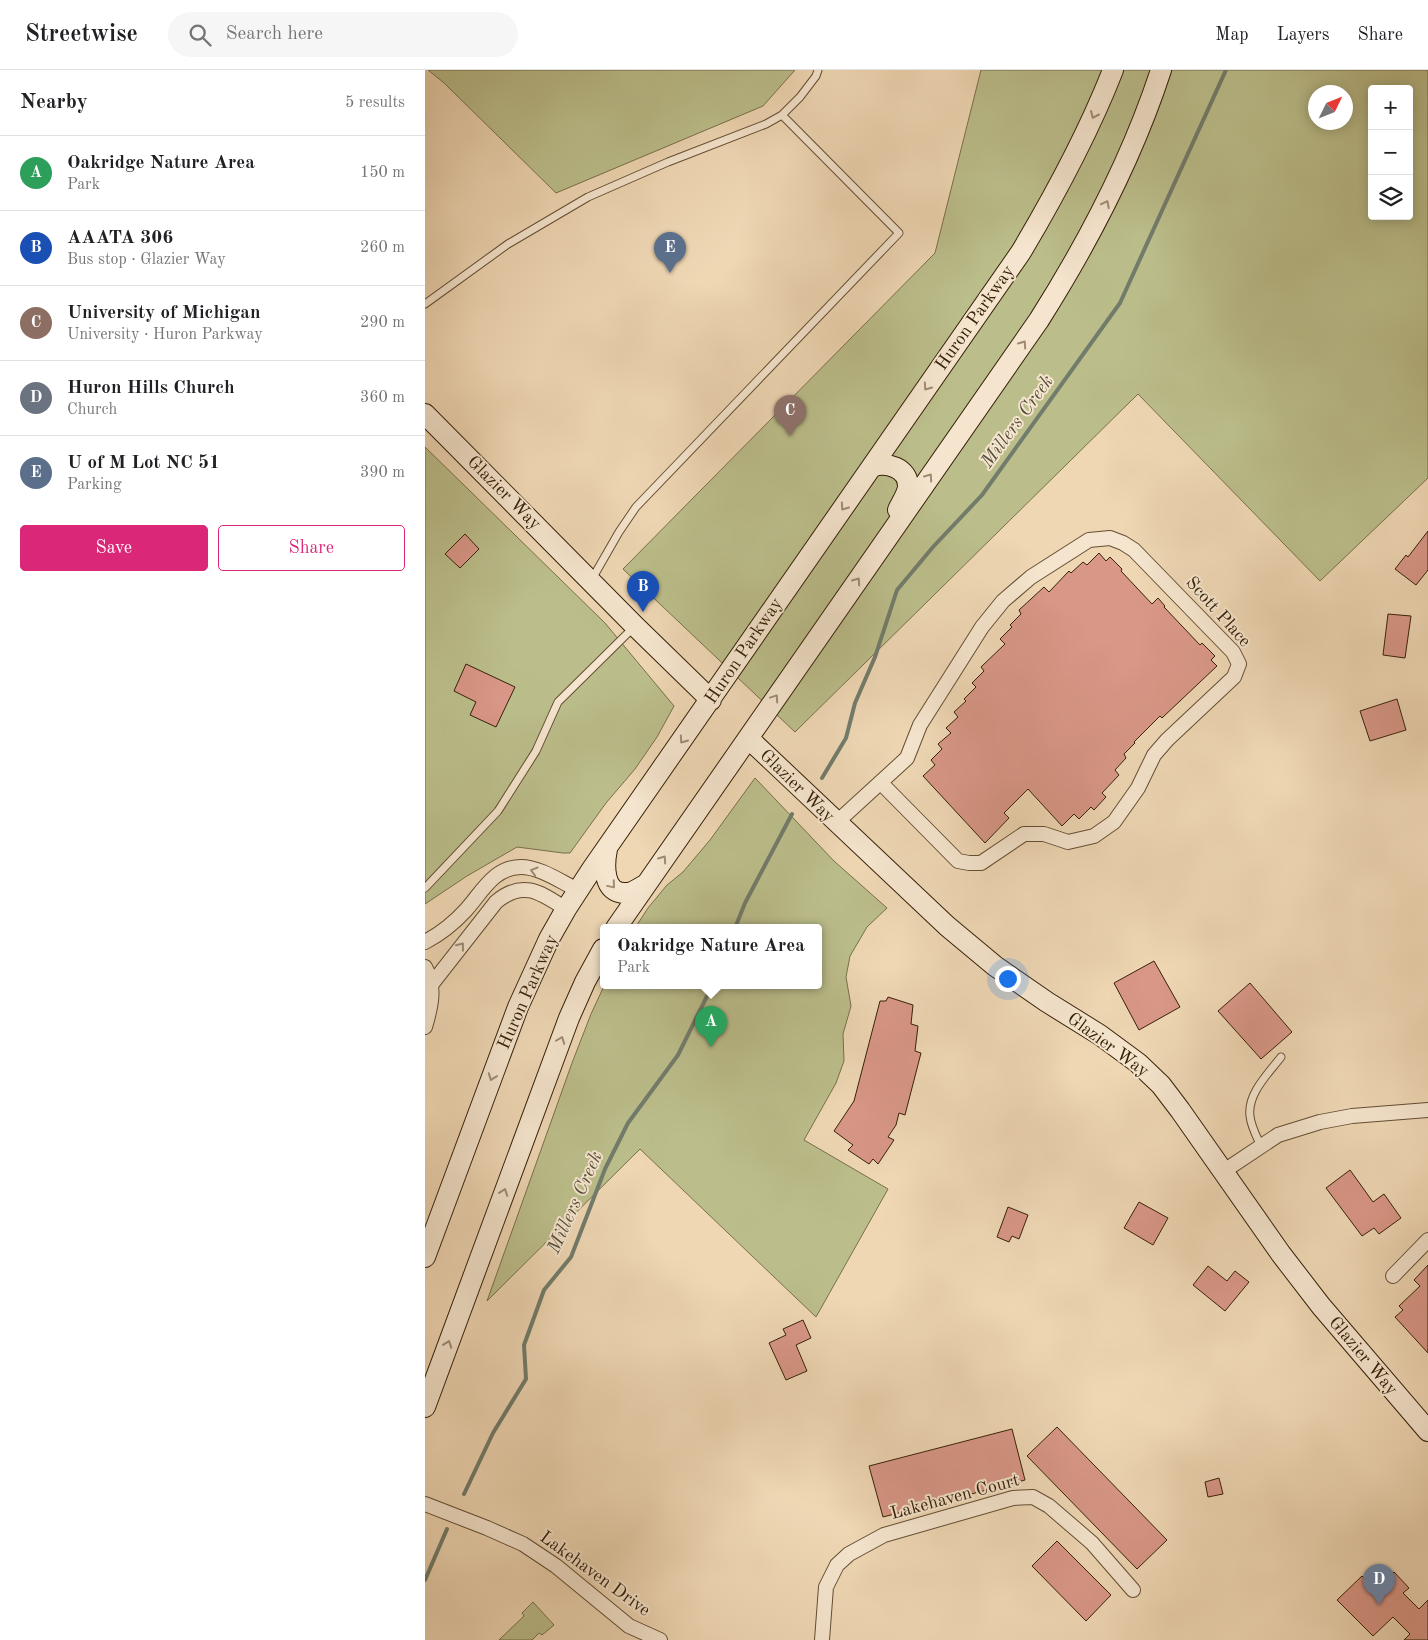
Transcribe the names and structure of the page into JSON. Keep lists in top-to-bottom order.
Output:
{
  "streets": {
    "main road": ["Huron Parkway", "Glazier Way"],
    "street": ["Scott Place", "Lakehaven Court", "Lakehaven Drive"]
  },
  "crossings": [
    ["Huron Parkway", "Glazier Way"],
    ["Glazier Way", "Scott Place"]
  ],
  "water": ["Millers Creek"],
  "north": "top right",
  "page": {
    "header": "Streetwise",
    "search": "Search here",
    "nav": ["Map", "Layers", "Share"],
    "heading": ["Nearby", "5 results"],
    "map_buttons": ["+", "−"],
    "list": [
      {
        "mark": "A",
        "name": "Oakridge Nature Area",
        "note": "Park",
        "value": "150 m"
      },
      {
        "mark": "B",
        "name": "AAATA 306",
        "note": "Bus stop · Glazier Way",
        "value": "260 m"
      },
      {
        "mark": "C",
        "name": "University of Michigan",
        "note": "University · Huron Parkway",
        "value": "290 m"
      },
      {
        "mark": "D",
        "name": "Huron Hills Church",
        "note": "Church",
        "value": "360 m"
      },
      {
        "mark": "E",
        "name": "U of M Lot NC 51",
        "note": "Parking",
        "value": "390 m"
      }
    ],
    "pins": [
      "E",
      "C",
      "B",
      "A",
      "D"
    ],
    "buttons": ["Save", "Share"],
    "popup": ["Oakridge Nature Area", "Park"]
  }
}
